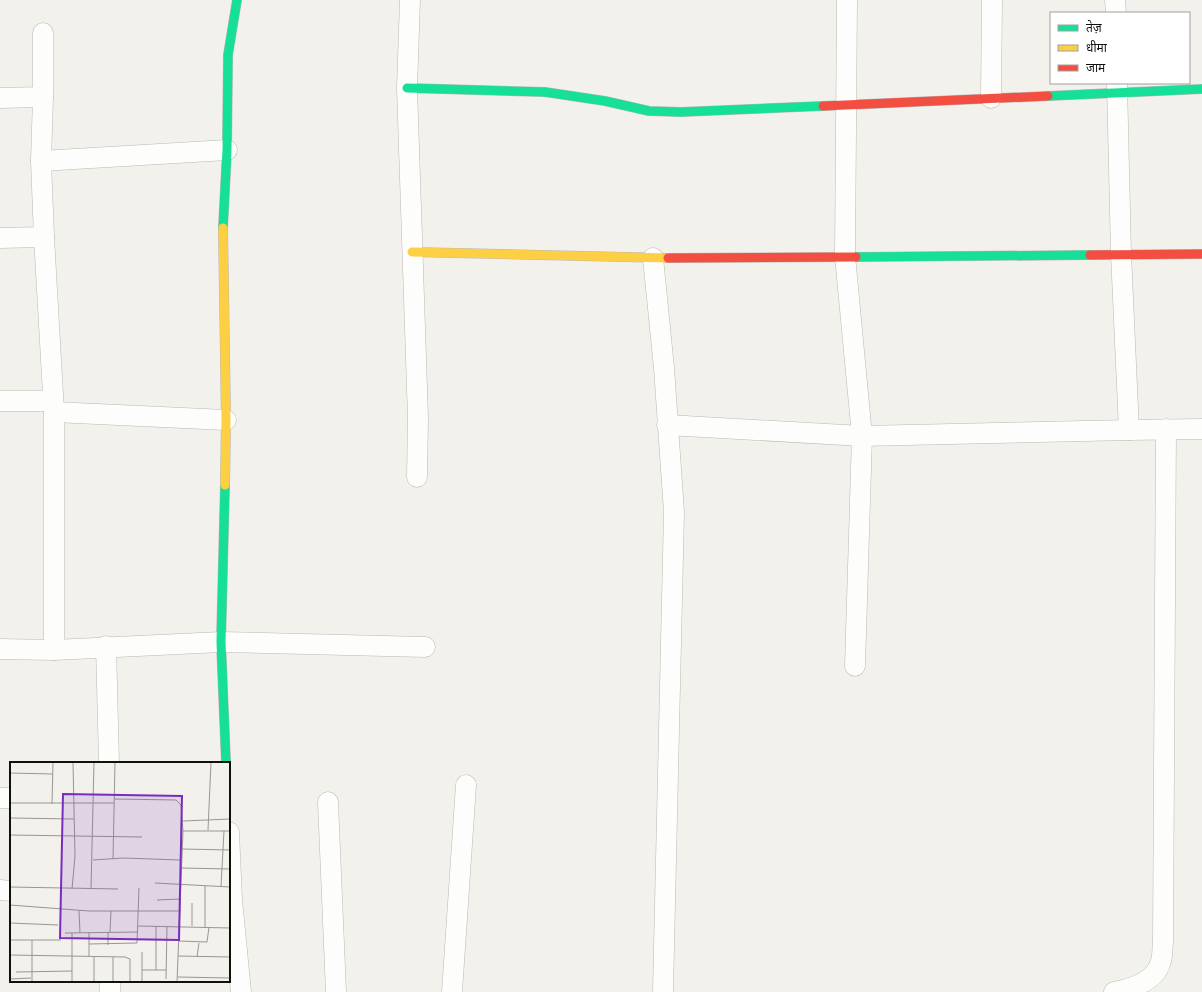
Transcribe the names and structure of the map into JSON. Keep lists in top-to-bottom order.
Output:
{
  "legend": ["तेज़", "धीमा", "जाम"]
}
